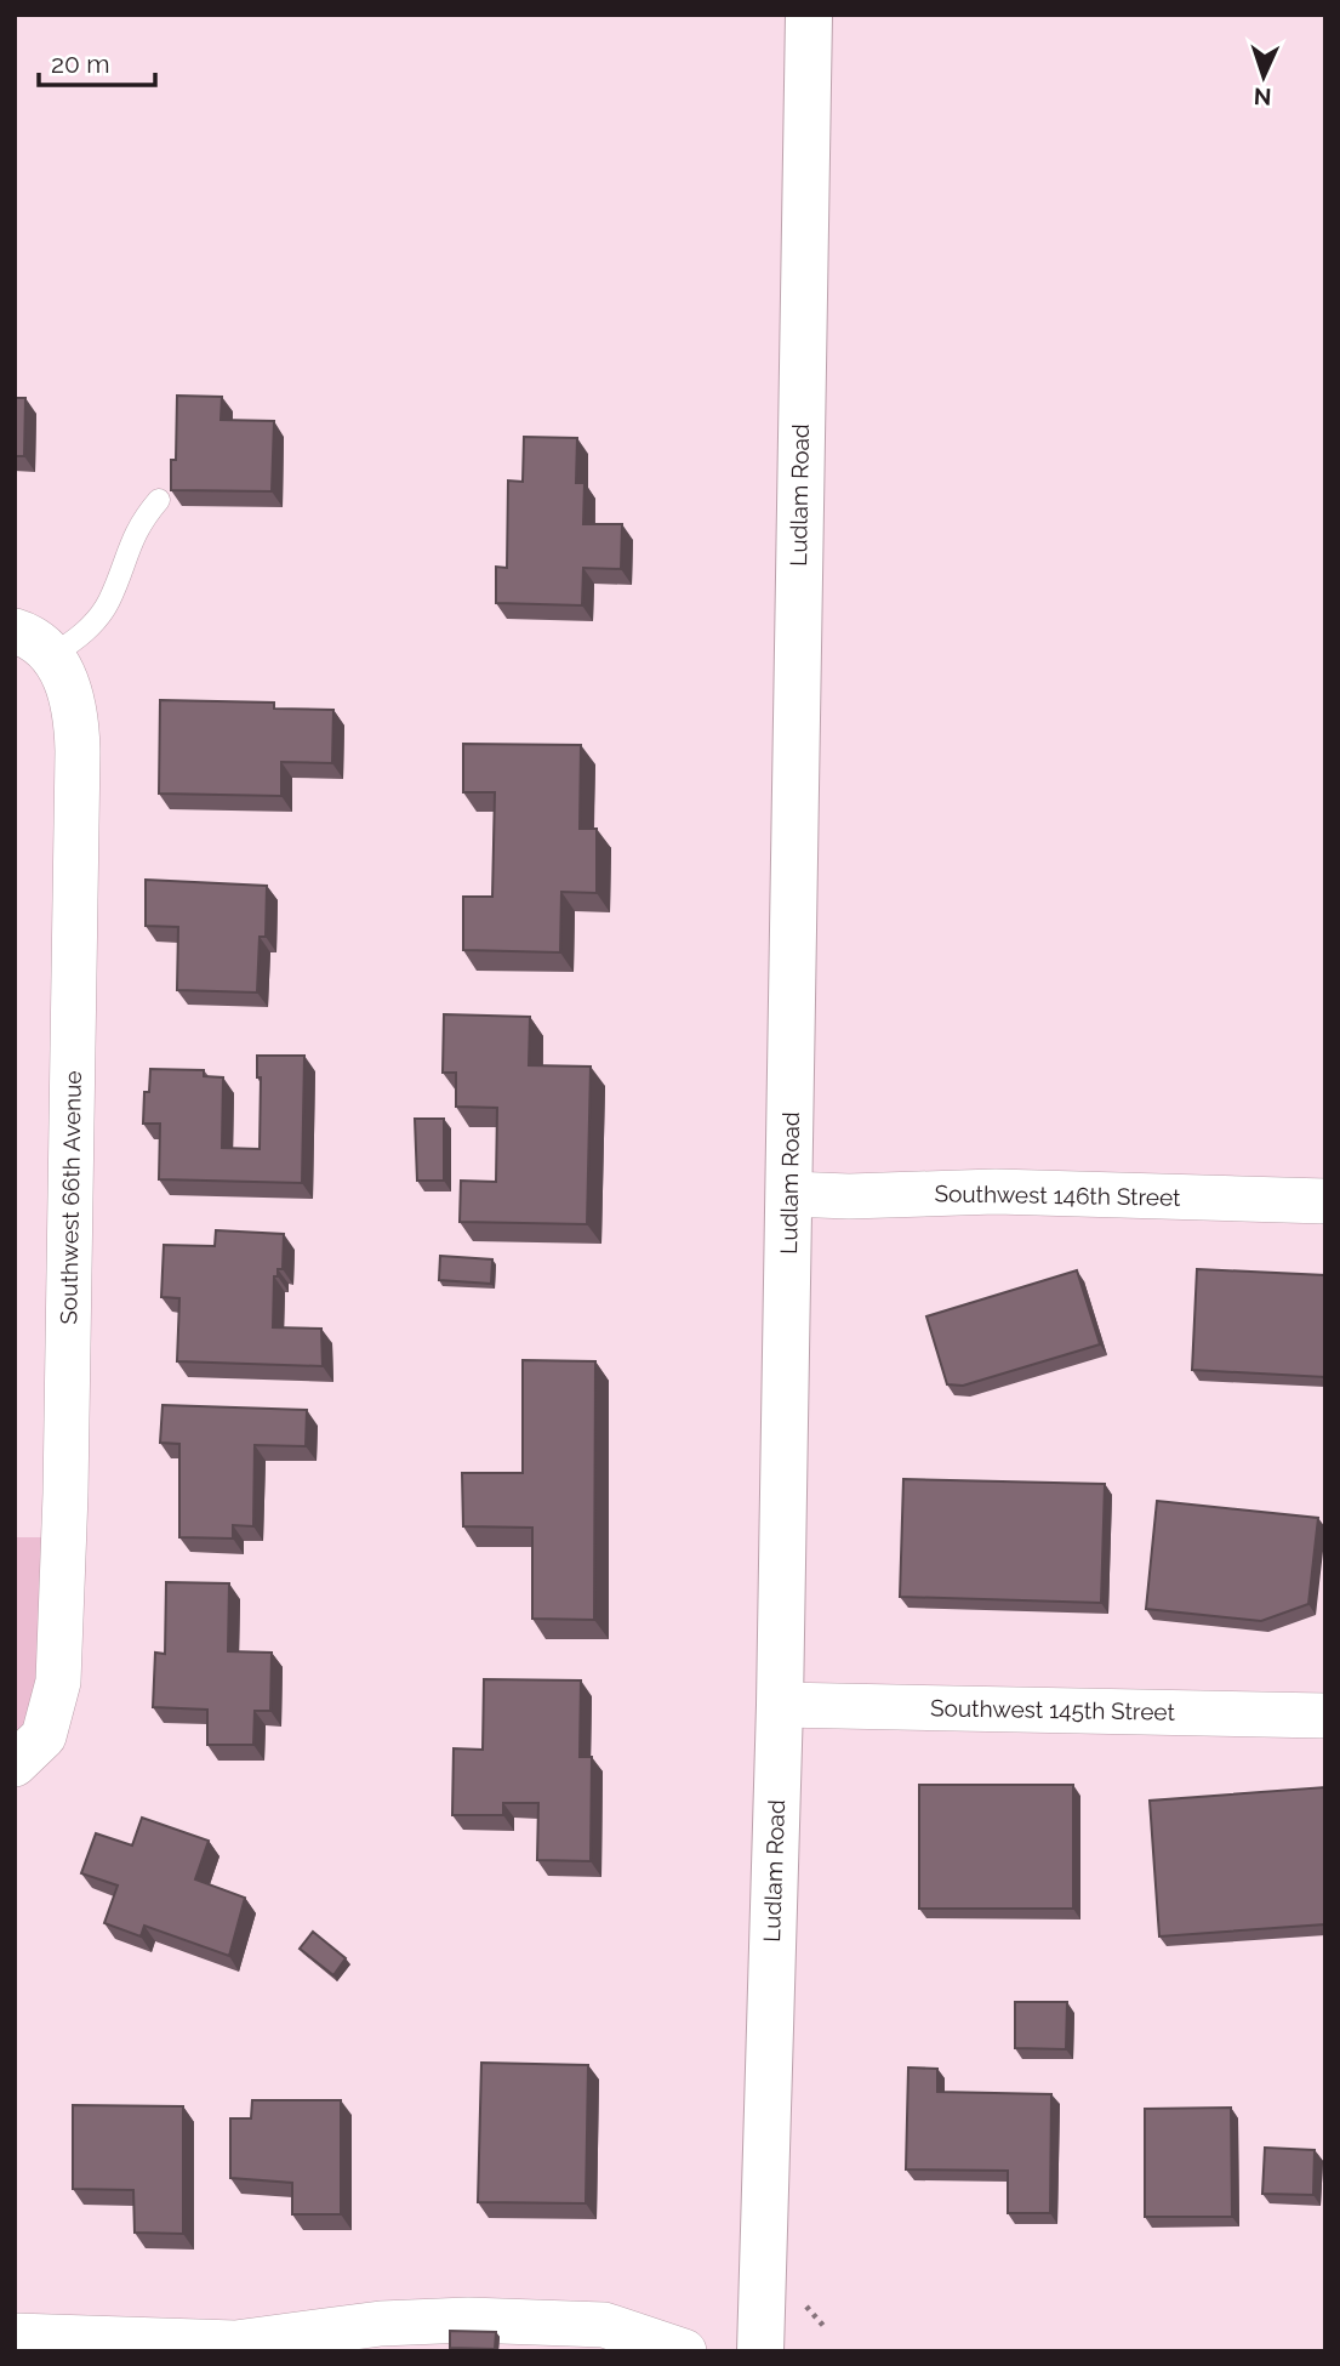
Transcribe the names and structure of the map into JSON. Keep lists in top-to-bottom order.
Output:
{
  "streets": {
    "street": [
      "Ludlam Road",
      "Southwest 146th Street",
      "Southwest 66th Avenue",
      "Southwest 145th Street"
    ]
  },
  "crossings": [
    ["Ludlam Road", "Southwest 146th Street"],
    ["Ludlam Road", "Southwest 145th Street"]
  ],
  "scale_bar": "20 m",
  "north": "bottom"
}
